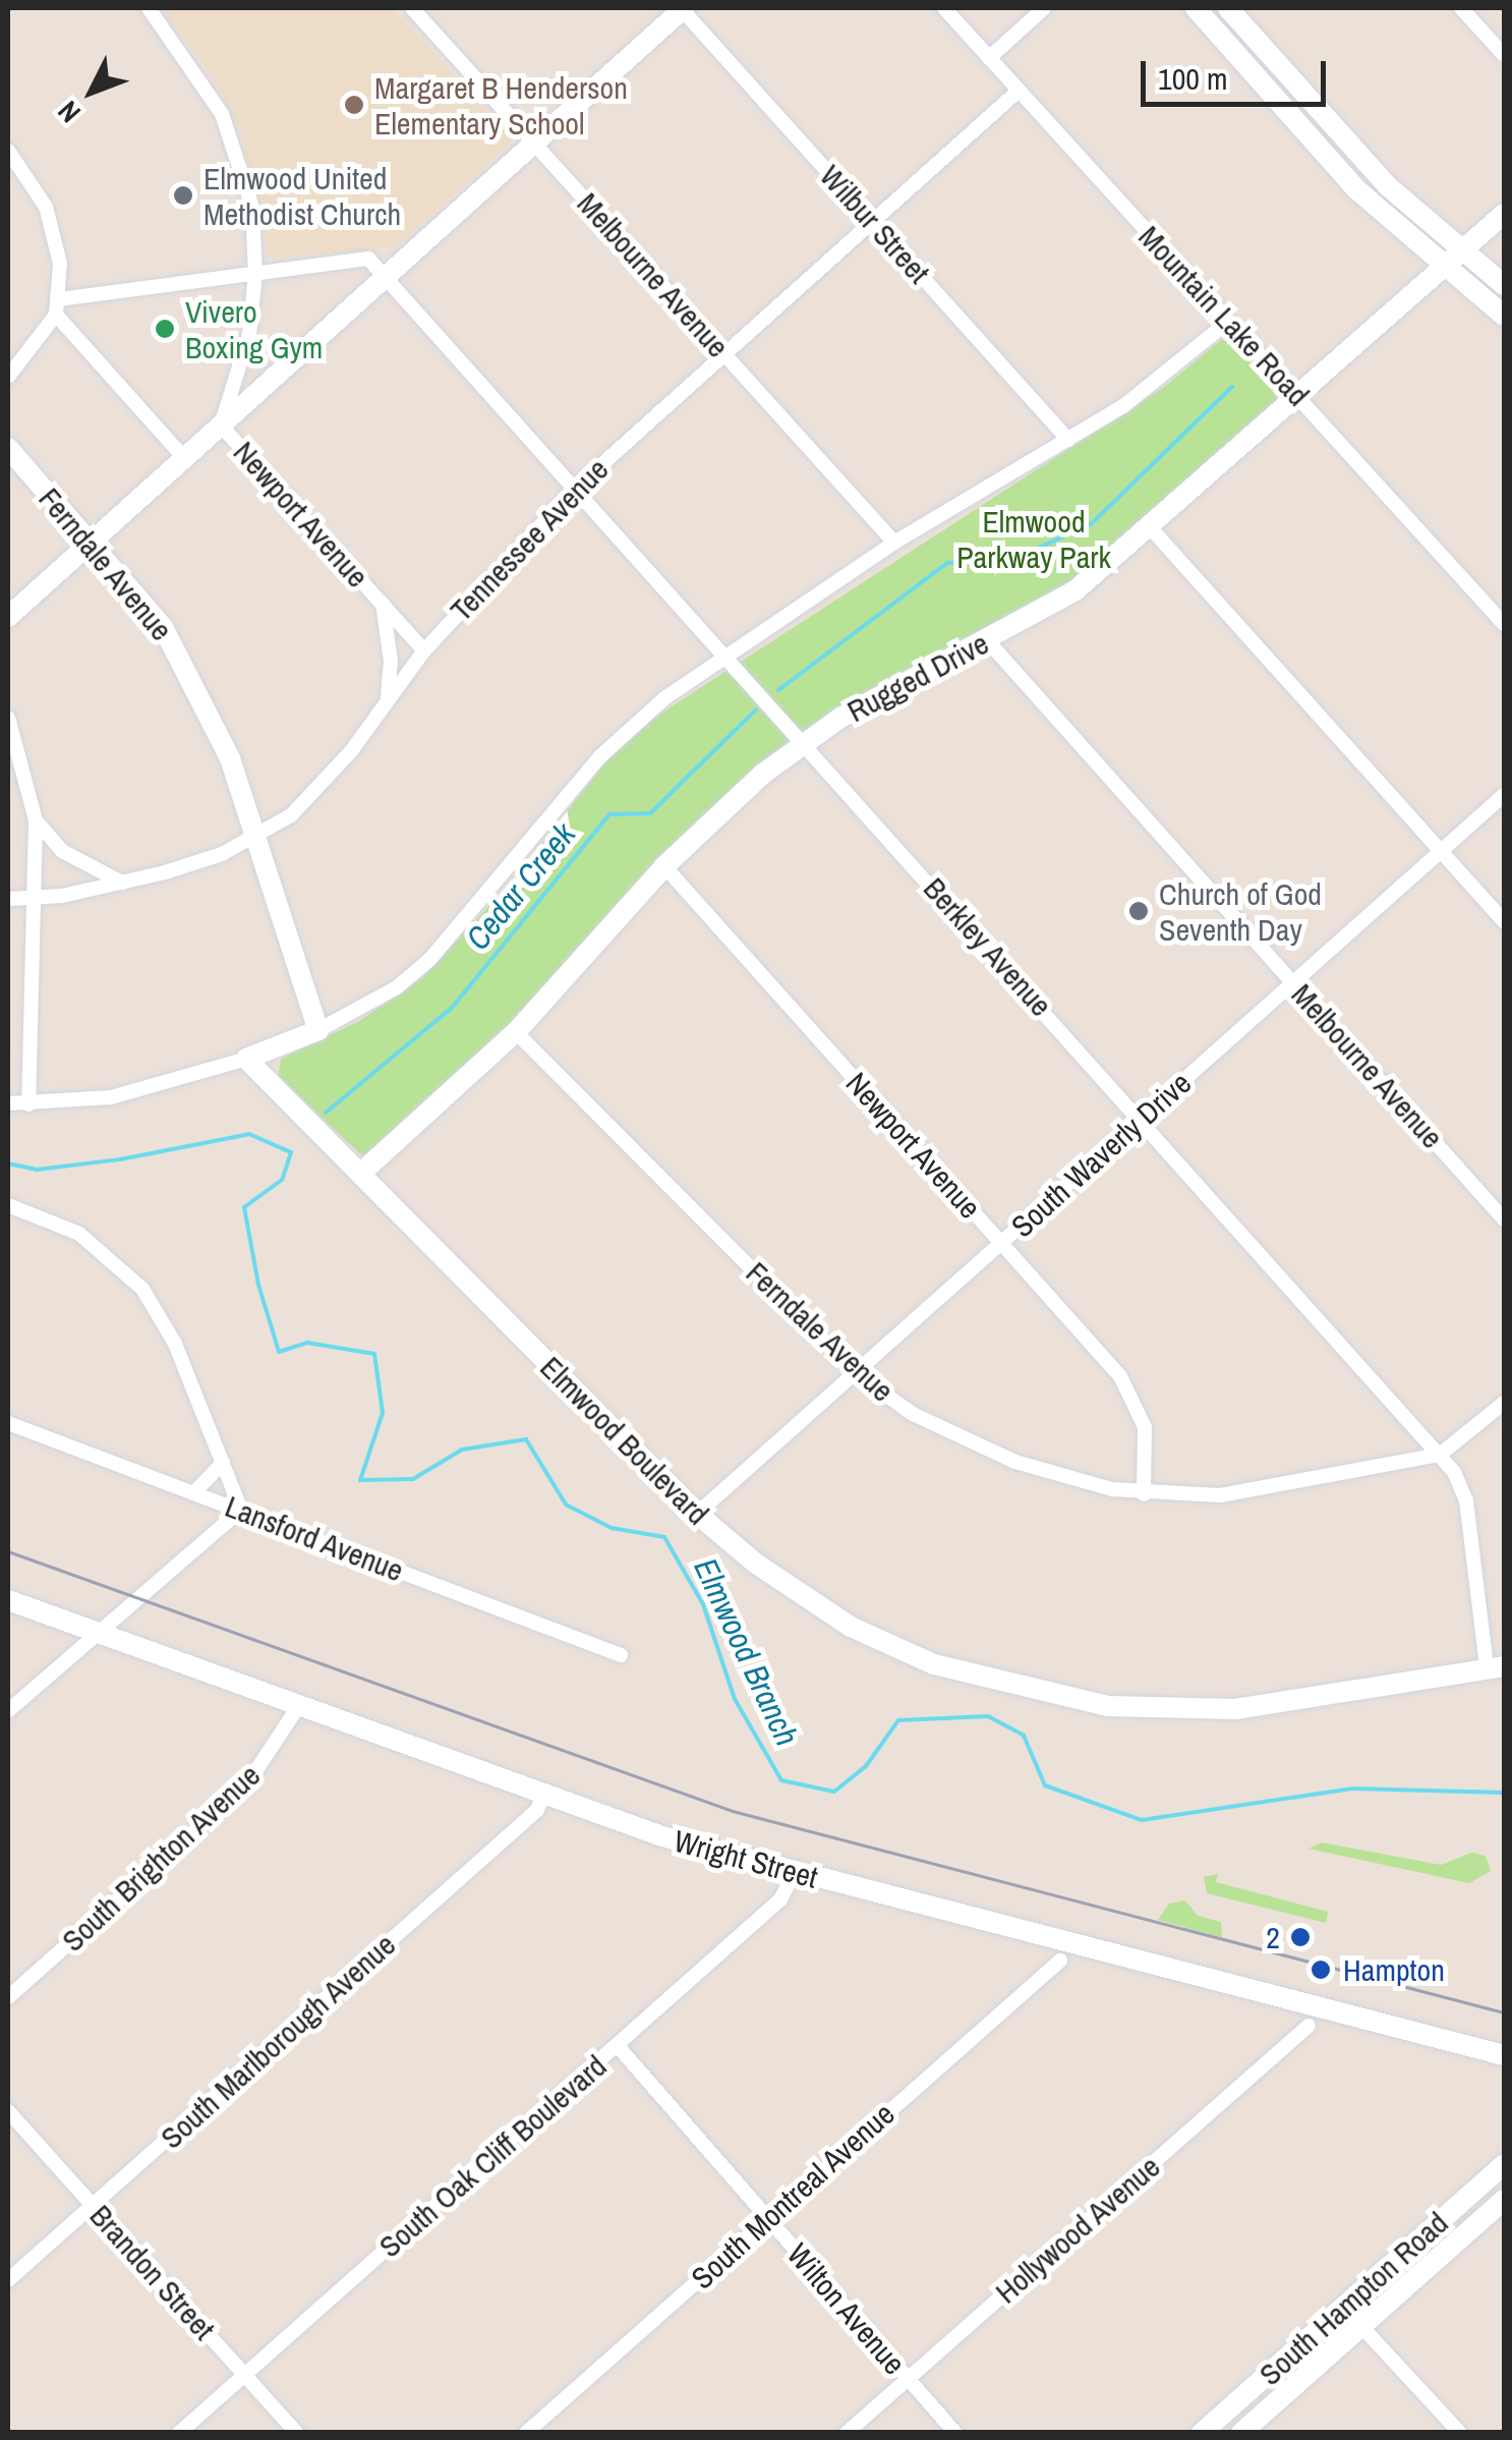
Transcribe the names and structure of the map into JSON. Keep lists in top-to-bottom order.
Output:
{
  "streets": {
    "street": [
      "Wilbur Street",
      "Melbourne Avenue",
      "Mountain Lake Road",
      "Newport Avenue",
      "Tennessee Avenue",
      "Ferndale Avenue",
      "Rugged Drive",
      "Berkley Avenue",
      "South Waverly Drive",
      "Elmwood Boulevard",
      "Lansford Avenue",
      "South Brighton Avenue",
      "Wright Street",
      "South Marlborough Avenue",
      "South Oak Cliff Boulevard",
      "South Montreal Avenue",
      "Hollywood Avenue",
      "Brandon Street",
      "South Hampton Road",
      "Wilton Avenue"
    ]
  },
  "crossings": [
    ["Wilbur Street", "Tennessee Avenue"],
    ["Melbourne Avenue", "Tennessee Avenue"],
    ["Melbourne Avenue", "Rugged Drive"],
    ["Melbourne Avenue", "South Waverly Drive"],
    ["Mountain Lake Road", "Tennessee Avenue"],
    ["Mountain Lake Road", "Rugged Drive"],
    ["Newport Avenue", "Tennessee Avenue"],
    ["Newport Avenue", "Ferndale Avenue"],
    ["Newport Avenue", "Rugged Drive"],
    ["Newport Avenue", "South Waverly Drive"],
    ["Tennessee Avenue", "Ferndale Avenue"],
    ["Tennessee Avenue", "Berkley Avenue"],
    ["Ferndale Avenue", "Rugged Drive"],
    ["Ferndale Avenue", "Berkley Avenue"],
    ["Ferndale Avenue", "South Waverly Drive"],
    ["Rugged Drive", "Berkley Avenue"],
    ["Rugged Drive", "Elmwood Boulevard"],
    ["Berkley Avenue", "South Waverly Drive"],
    ["Berkley Avenue", "Elmwood Boulevard"],
    ["South Waverly Drive", "Elmwood Boulevard"],
    ["South Brighton Avenue", "Wright Street"],
    ["Wright Street", "South Marlborough Avenue"],
    ["Wright Street", "South Oak Cliff Boulevard"],
    ["South Marlborough Avenue", "Brandon Street"],
    ["South Oak Cliff Boulevard", "Brandon Street"],
    ["South Oak Cliff Boulevard", "Wilton Avenue"],
    ["South Montreal Avenue", "Wilton Avenue"],
    ["Hollywood Avenue", "Wilton Avenue"]
  ],
  "water": ["Cedar Creek", "Elmwood Branch"],
  "parks": ["Elmwood Parkway Park"],
  "places": [
    "Margaret B Henderson Elementary School",
    "Elmwood United Methodist Church",
    "Vivero Boxing Gym",
    "Church of God Seventh Day",
    "2",
    "Hampton"
  ],
  "scale_bar": "100 m",
  "north": "bottom left"
}
